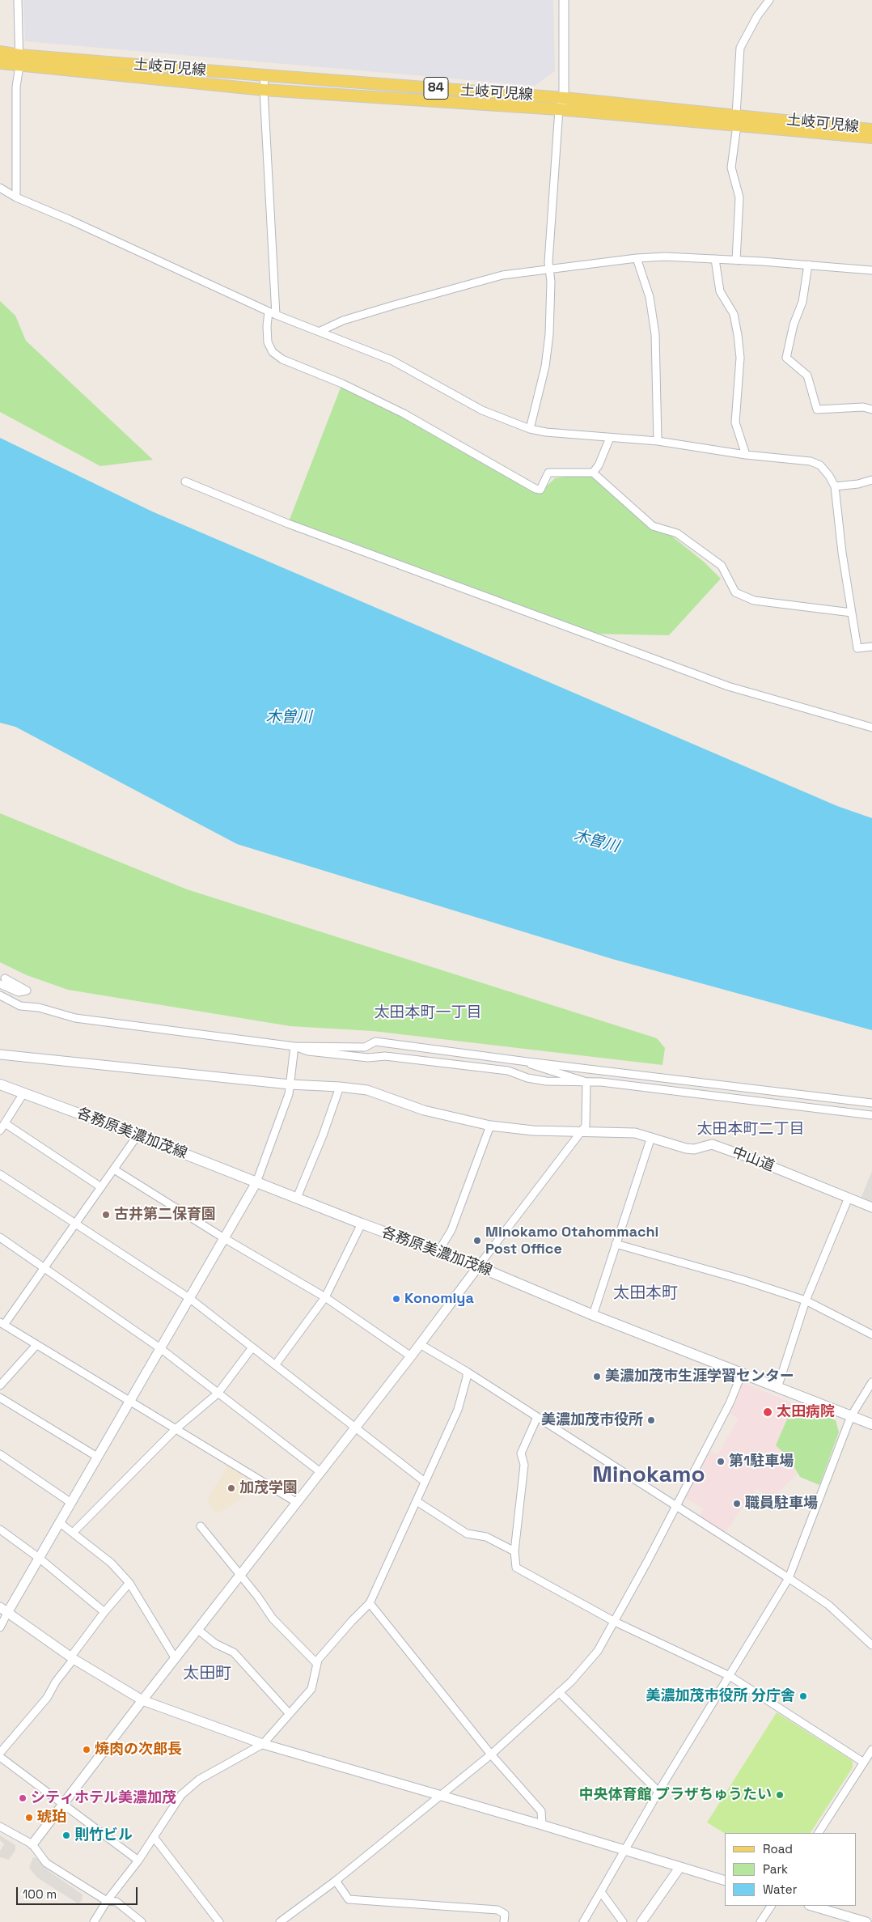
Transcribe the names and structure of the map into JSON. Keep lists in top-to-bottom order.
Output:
{
  "streets": {
    "main road": ["土岐可児線", "84", "各務原美濃加茂線"],
    "street": ["中山道"]
  },
  "districts": [
    "太田本町一丁目",
    "太田本町二丁目",
    "太田本町",
    "Minokamo",
    "太田町"
  ],
  "water": ["木曽川"],
  "places": [
    "古井第二保育園",
    "Minokamo Otahommachi Post Office",
    "Konomiya",
    "美濃加茂市生涯学習センター",
    "太田病院",
    "美濃加茂市役所",
    "第1駐車場",
    "加茂学園",
    "職員駐車場",
    "美濃加茂市役所 分庁舎",
    "焼肉の次郎長",
    "中央体育館 プラザちゅうたい",
    "シティホテル美濃加茂",
    "琥珀",
    "則竹ビル"
  ],
  "legend": ["Road", "Park", "Water"],
  "scale_bar": "100 m"
}
